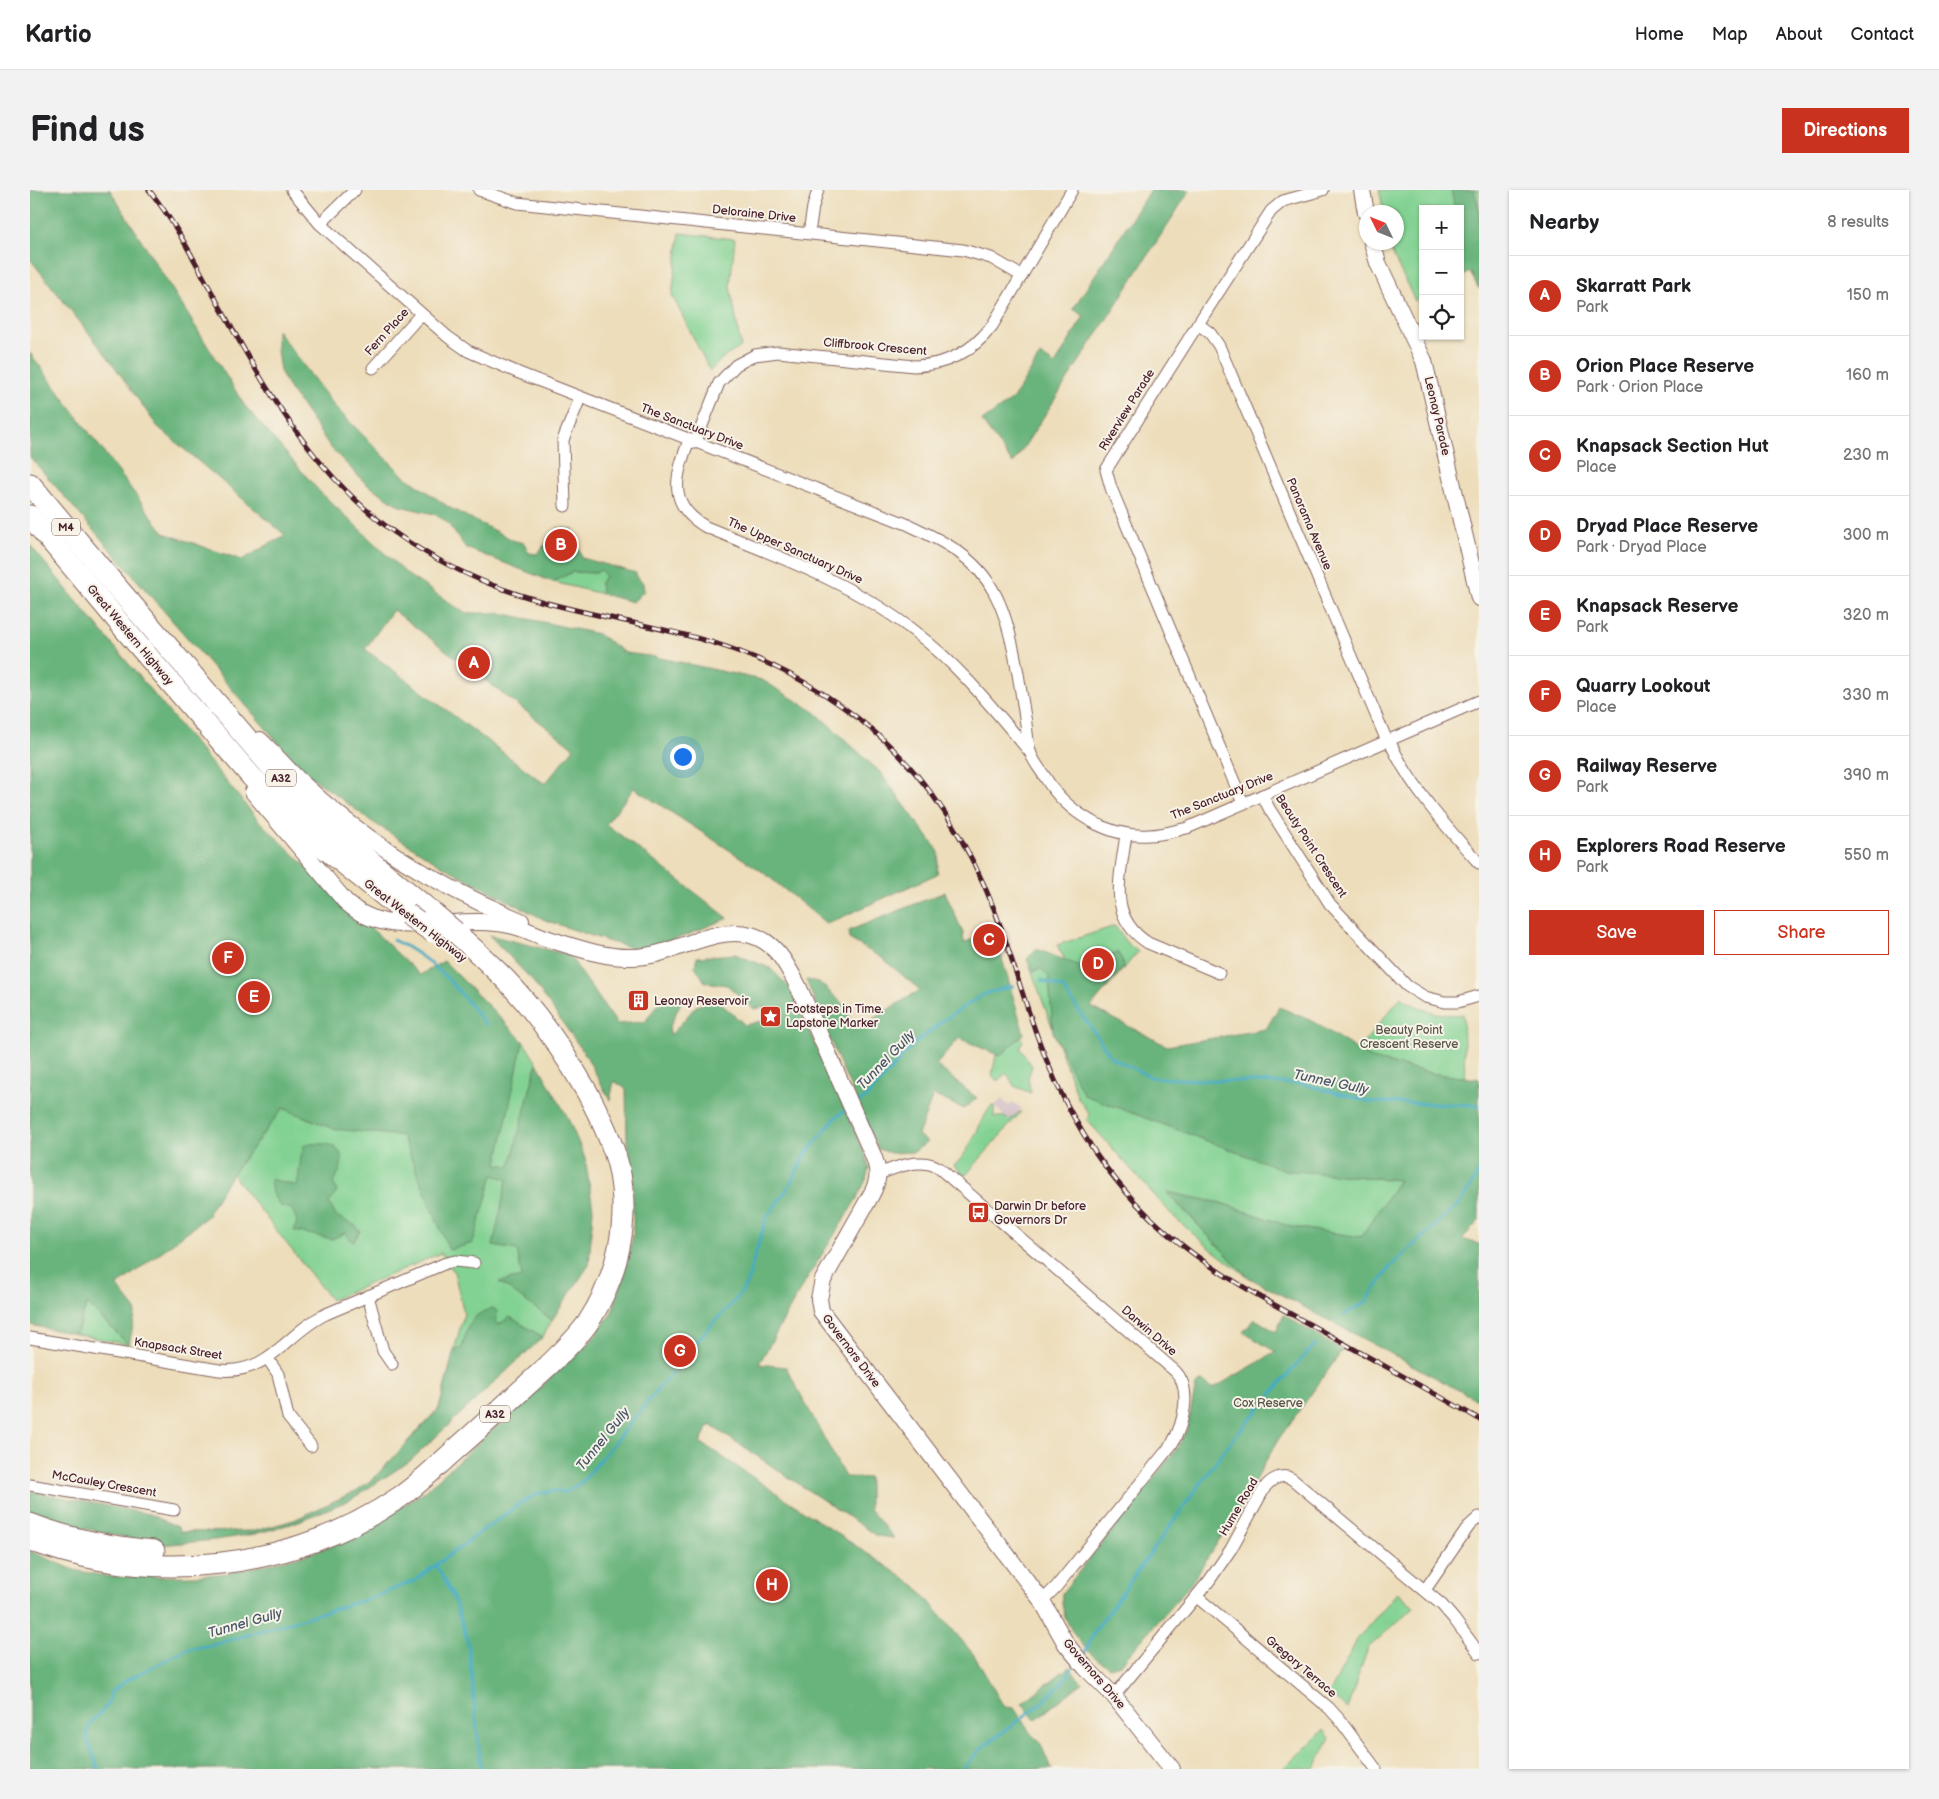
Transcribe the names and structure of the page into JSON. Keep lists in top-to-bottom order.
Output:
{
  "streets": {
    "highway": ["M4", "Great Western Highway", "A32"],
    "main road": ["Leonay Parade", "Governors Drive"],
    "street": [
      "Deloraine Drive",
      "Fern Place",
      "Cliffbrook Crescent",
      "Riverview Parade",
      "The Sanctuary Drive",
      "Panorama Avenue",
      "The Upper Sanctuary Drive",
      "Beauty Point Crescent",
      "Darwin Drive",
      "Knapsack Street",
      "McCauley Crescent",
      "Hume Road",
      "Gregory Terrace"
    ]
  },
  "crossings": [
    ["Deloraine Drive", "Cliffbrook Crescent"],
    ["Fern Place", "The Sanctuary Drive"],
    ["Cliffbrook Crescent", "The Sanctuary Drive"],
    ["Cliffbrook Crescent", "The Upper Sanctuary Drive"],
    ["Riverview Parade", "The Sanctuary Drive"],
    ["Riverview Parade", "Panorama Avenue"],
    ["The Sanctuary Drive", "Panorama Avenue"],
    ["The Sanctuary Drive", "The Upper Sanctuary Drive"],
    ["The Sanctuary Drive", "Beauty Point Crescent"],
    ["M4", "Great Western Highway"],
    ["Darwin Drive", "Governors Drive"],
    ["Governors Drive", "Hume Road"],
    ["Hume Road", "Gregory Terrace"]
  ],
  "water": ["Tunnel Gully"],
  "parks": ["Beauty Point Crescent Reserve", "Cox Reserve"],
  "places": {
    "building": ["Leonay Reservoir"],
    "place": ["Footsteps in Time. Lapstone Marker"],
    "bus stop": ["Darwin Dr before Governors Dr"]
  },
  "north": "top left",
  "page": {
    "header": "Kartio",
    "nav": [
      "Home",
      "Map",
      "About",
      "Contact"
    ],
    "buttons": [
      "Directions",
      ["Save", "Share"]
    ],
    "title": "Find us",
    "heading": ["Nearby", "8 results"],
    "map_buttons": ["+", "−"],
    "list": [
      {
        "mark": "A",
        "name": "Skarratt Park",
        "note": "Park",
        "value": "150 m"
      },
      {
        "mark": "B",
        "name": "Orion Place Reserve",
        "note": "Park · Orion Place",
        "value": "160 m"
      },
      {
        "mark": "C",
        "name": "Knapsack Section Hut",
        "note": "Place",
        "value": "230 m"
      },
      {
        "mark": "D",
        "name": "Dryad Place Reserve",
        "note": "Park · Dryad Place",
        "value": "300 m"
      },
      {
        "mark": "E",
        "name": "Knapsack Reserve",
        "note": "Park",
        "value": "320 m"
      },
      {
        "mark": "F",
        "name": "Quarry Lookout",
        "note": "Place",
        "value": "330 m"
      },
      {
        "mark": "G",
        "name": "Railway Reserve",
        "note": "Park",
        "value": "390 m"
      },
      {
        "mark": "H",
        "name": "Explorers Road Reserve",
        "note": "Park",
        "value": "550 m"
      }
    ],
    "pins": [
      "B",
      "A",
      "C",
      "F",
      "D",
      "E",
      "G",
      "H"
    ]
  }
}
